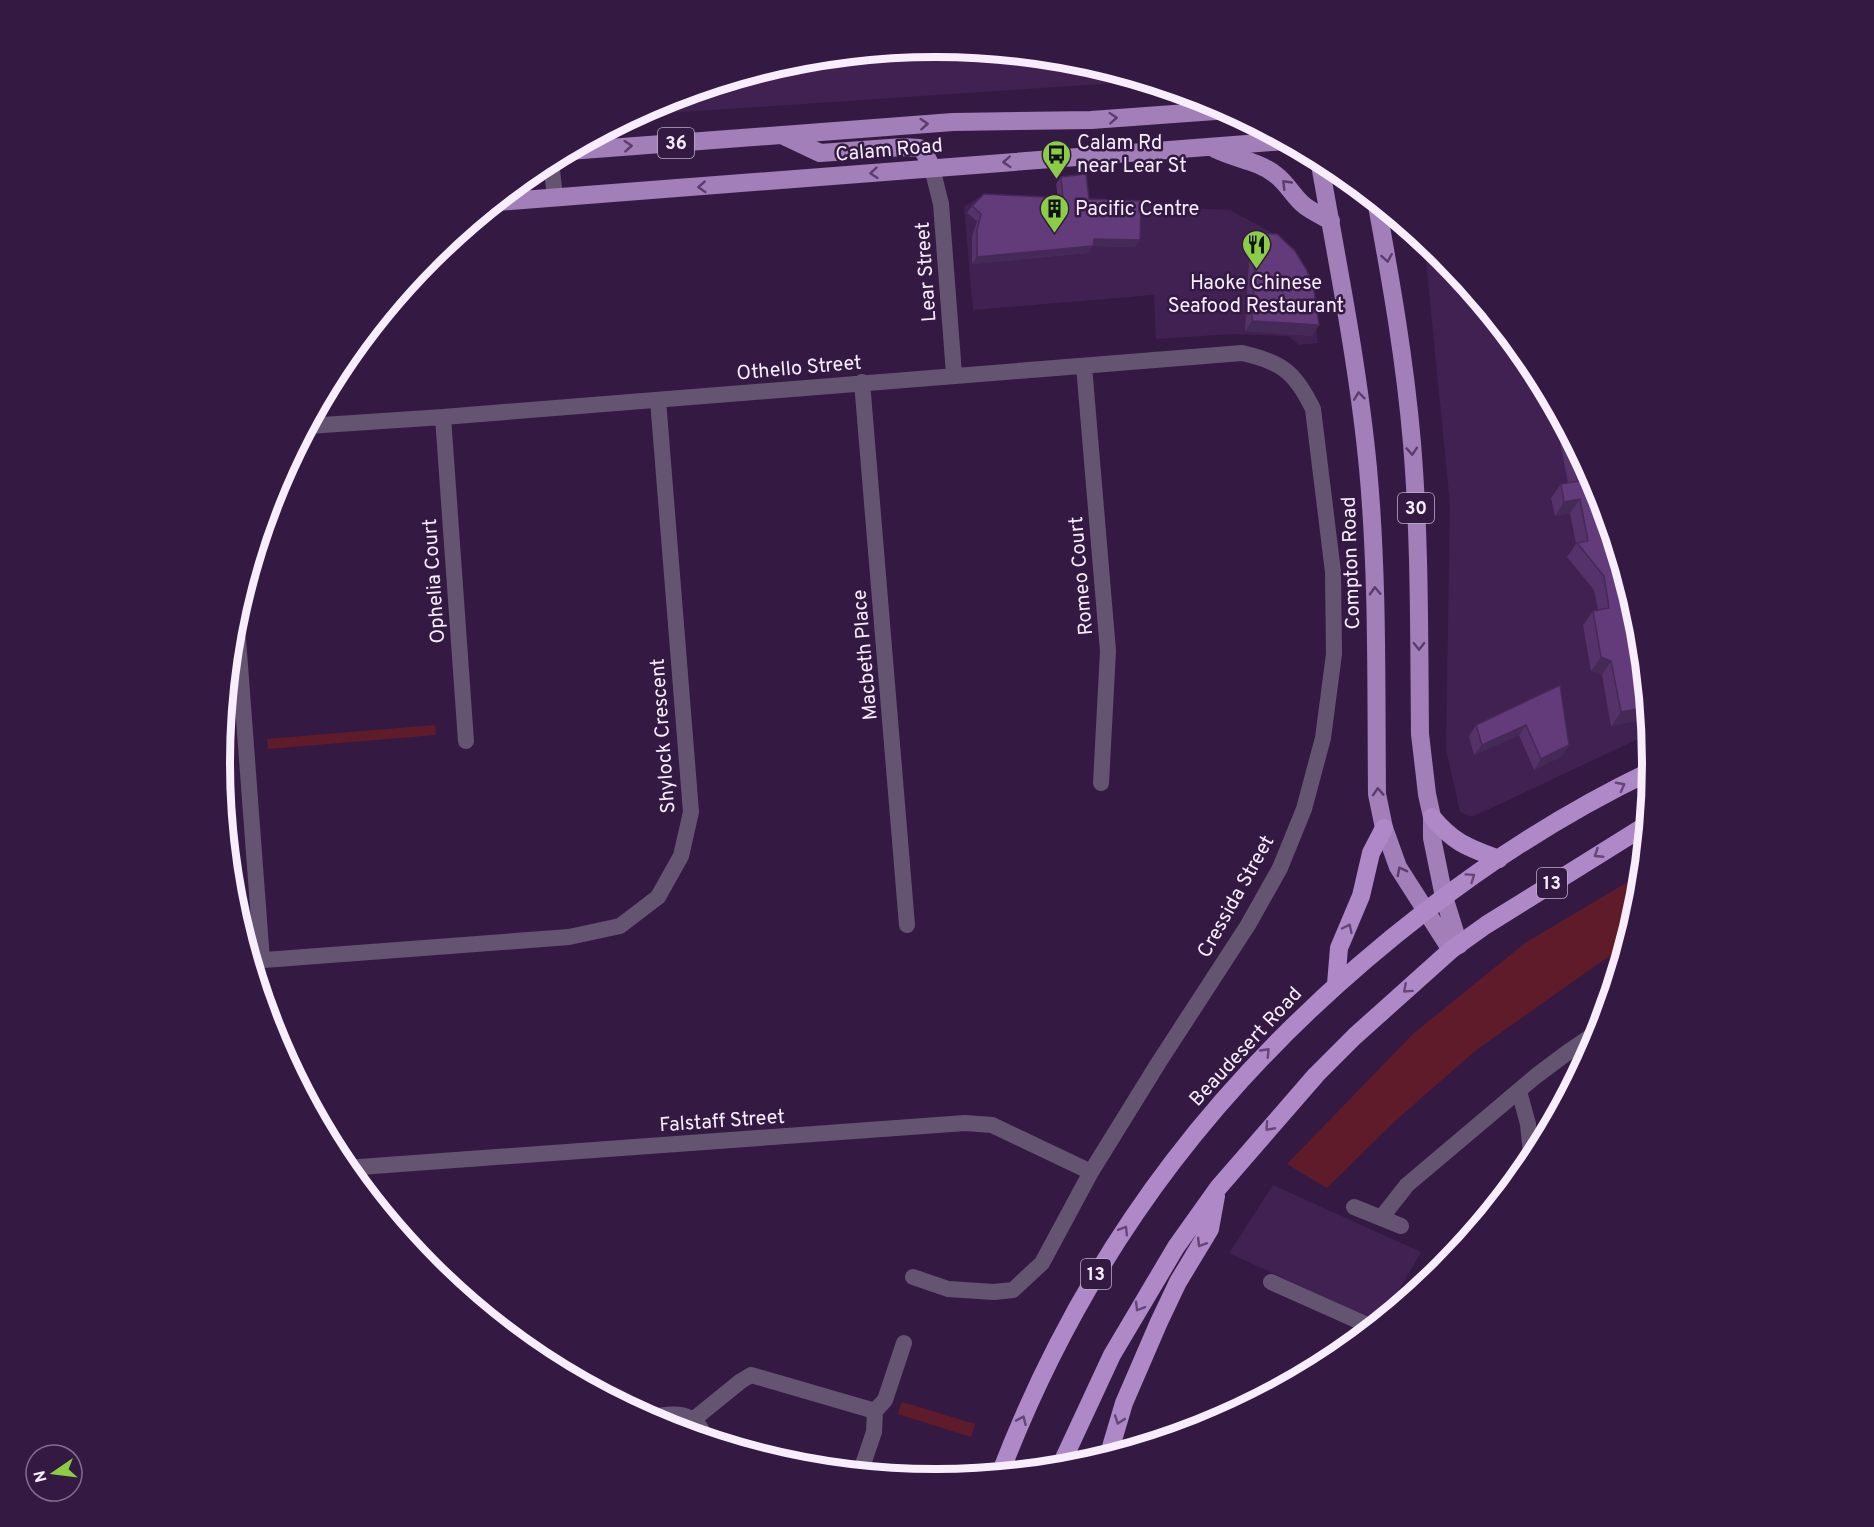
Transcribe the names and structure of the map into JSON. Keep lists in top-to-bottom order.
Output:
{
  "streets": {
    "highway": ["13", "Beaudesert Road"],
    "main road": [
      "36",
      "Calam Road",
      "30",
      "Compton Road"
    ],
    "street": [
      "Lear Street",
      "Othello Street",
      "Romeo Court",
      "Ophelia Court",
      "Macbeth Place",
      "Shylock Crescent",
      "Cressida Street",
      "Falstaff Street"
    ]
  },
  "crossings": [
    ["Calam Road", "Lear Street"],
    ["Lear Street", "Othello Street"],
    ["Othello Street", "Romeo Court"],
    ["Othello Street", "Ophelia Court"],
    ["Othello Street", "Macbeth Place"],
    ["Othello Street", "Shylock Crescent"],
    ["Othello Street", "Cressida Street"],
    ["30", "Compton Road"],
    ["30", "13"],
    ["30", "Beaudesert Road"],
    ["Compton Road", "13"],
    ["Compton Road", "Beaudesert Road"],
    ["Cressida Street", "Falstaff Street"]
  ],
  "places": {
    "bus stop": ["Calam Rd near Lear St"],
    "building": ["Pacific Centre"],
    "restaurant": ["Haoke Chinese Seafood Restaurant"]
  },
  "north": "left"
}
